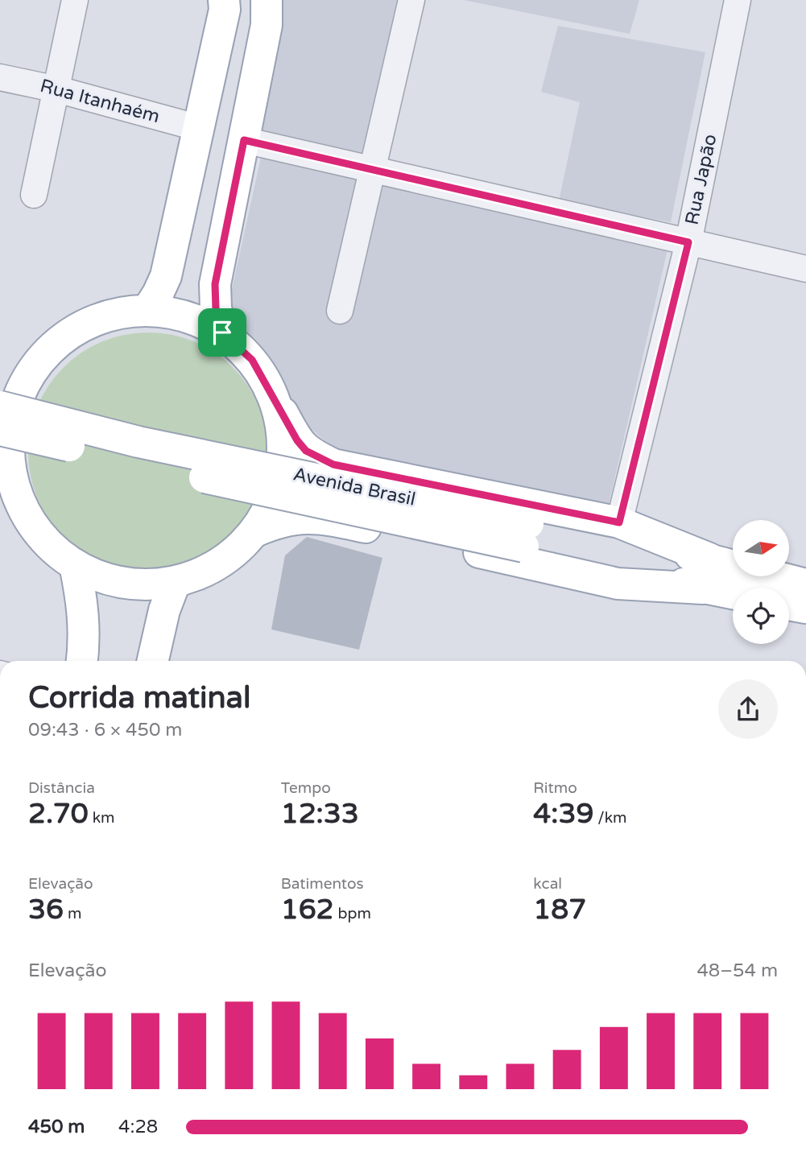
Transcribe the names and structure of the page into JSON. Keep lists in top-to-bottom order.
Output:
{
  "streets": {
    "main road": ["Avenida Brasil"],
    "street": ["Rua Itanhaém", "Rua Japão"]
  },
  "crossings": [
    ["Rua Japão", "Avenida Brasil"]
  ],
  "north": "right",
  "page": {
    "heading": ["Corrida matinal", "09:43 · 6 × 450 m"],
    "stats": [
      ["Distância", "2.70 km"],
      ["Tempo", "12:33"],
      ["Ritmo", "4:39 /km"],
      ["Elevação", "36 m"],
      ["Batimentos", "162 bpm"],
      ["kcal", "187"]
    ],
    "chart": ["Elevação", "48–54 m"],
    "list": [
      {
        "name": "450 m",
        "note": "4:28"
      }
    ]
  }
}
